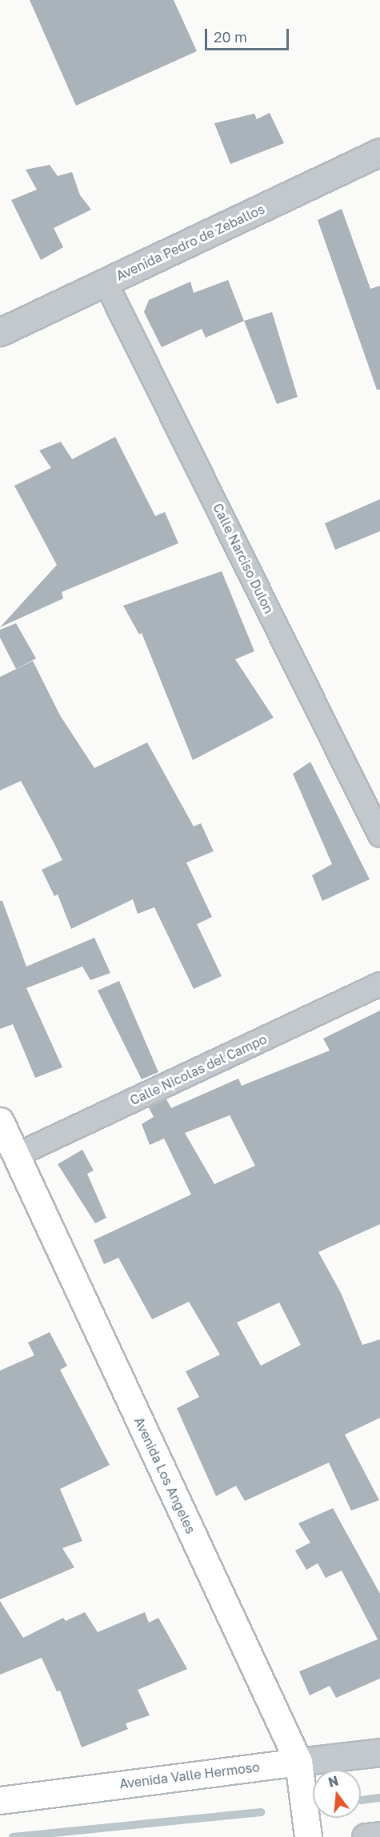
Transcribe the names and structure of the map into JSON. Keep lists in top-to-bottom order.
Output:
{
  "streets": {
    "main road": ["Avenida Los Angeles", "Avenida Valle Hermoso"],
    "street": ["Avenida Pedro de Zeballos", "Calle Narciso Dulon", "Calle Nicolas del Campo"]
  },
  "crossings": [
    ["Avenida Pedro de Zeballos", "Calle Narciso Dulon"],
    ["Calle Nicolas del Campo", "Avenida Los Angeles"],
    ["Avenida Los Angeles", "Avenida Valle Hermoso"]
  ],
  "scale_bar": "20 m",
  "north": "top"
}
